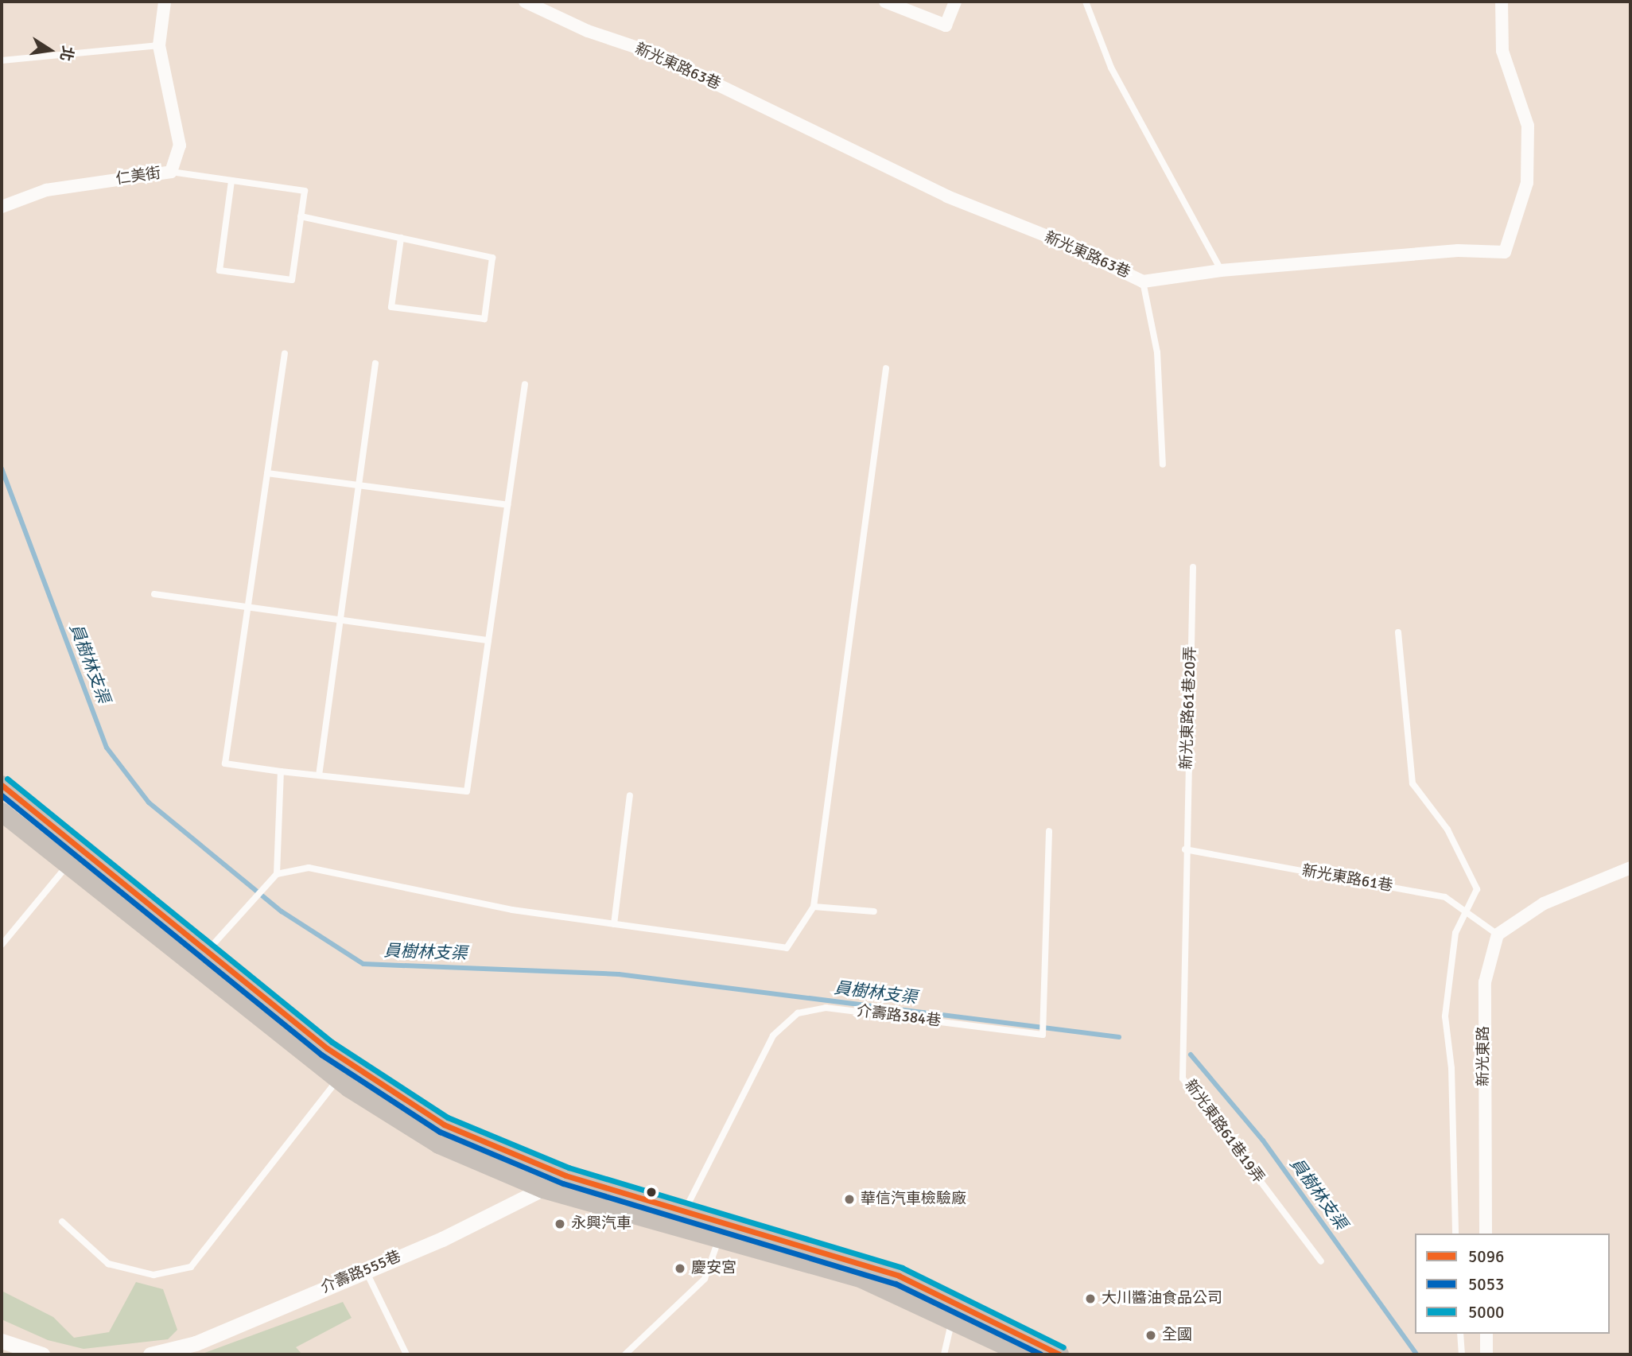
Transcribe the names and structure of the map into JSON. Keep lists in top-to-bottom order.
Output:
{
  "streets": {
    "street": [
      "新光東路63巷",
      "仁美街",
      "新光東路",
      "介壽路555巷"
    ],
    "lane": [
      "新光東路61巷20弄",
      "新光東路61巷",
      "介壽路384巷",
      "新光東路61巷19弄"
    ]
  },
  "crossings": [
    ["新光東路61巷20弄", "新光東路61巷"],
    ["新光東路61巷20弄", "新光東路61巷19弄"],
    ["新光東路61巷", "新光東路"],
    ["新光東路61巷", "新光東路61巷19弄"]
  ],
  "water": ["員樹林支渠"],
  "places": [
    "華信汽車檢驗廠",
    "永興汽車",
    "慶安宮",
    "大川醬油食品公司",
    "全國"
  ],
  "lines": ["transit line 5000", "transit line 5096", "transit line 5053"],
  "legend": ["5096", "5053", "5000"],
  "north": "right"
}
